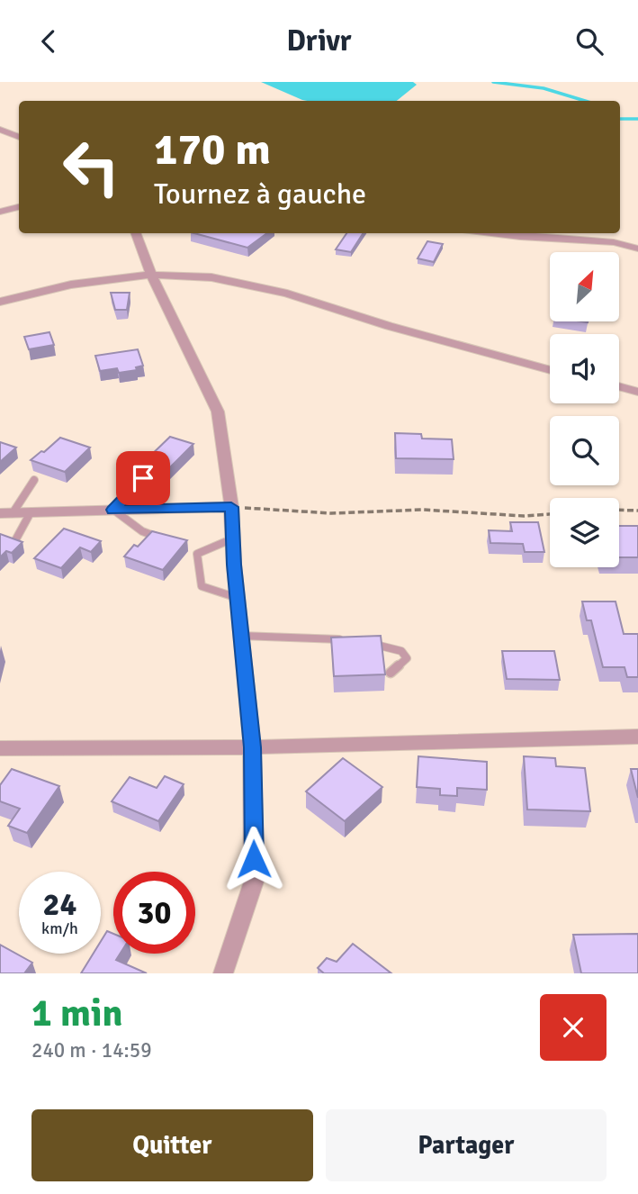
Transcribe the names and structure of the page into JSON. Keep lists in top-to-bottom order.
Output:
{
  "north": "top right",
  "page": {
    "header": "Drivr",
    "turn": ["170 m", "Tournez à gauche"],
    "speed": "24 km/h",
    "limit": "30",
    "heading": ["1 min", "240 m · 14:59"],
    "buttons": ["Quitter", "Partager"]
  }
}
